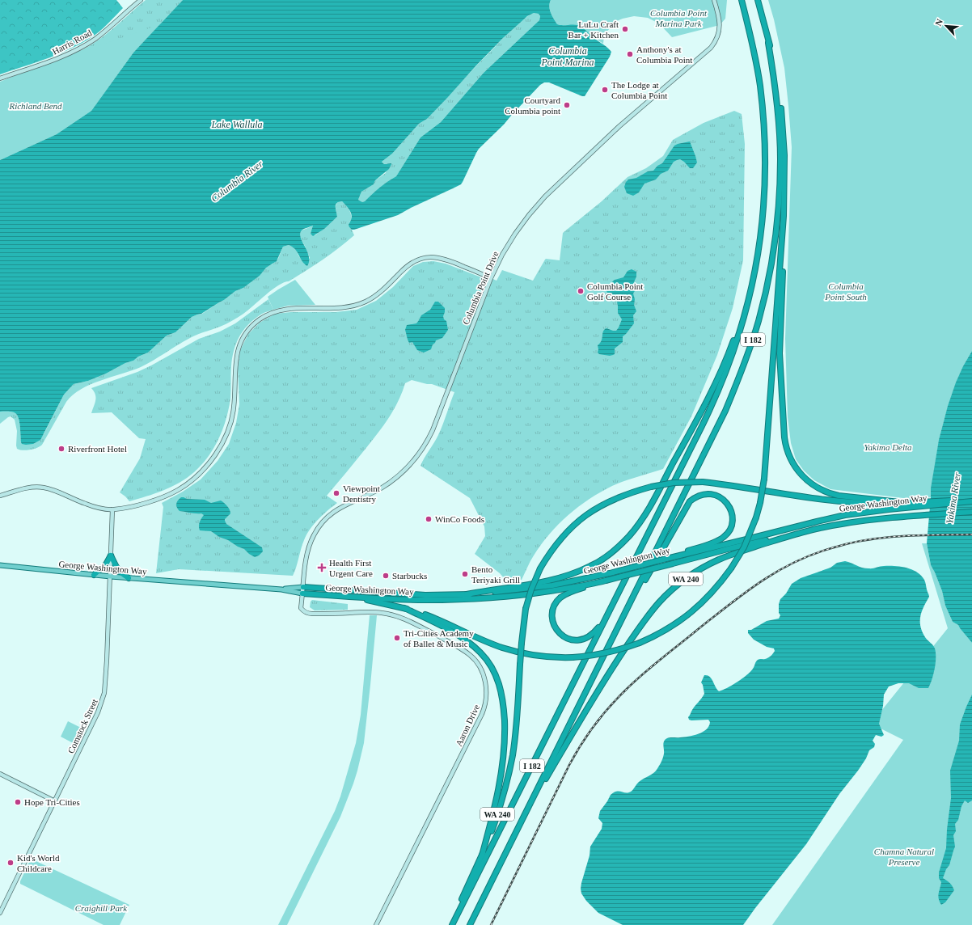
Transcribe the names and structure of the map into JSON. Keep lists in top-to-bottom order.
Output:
{
  "streets": {
    "highway": ["I 182", "George Washington Way", "WA 240"],
    "street": [
      "Harris Road",
      "Columbia Point Drive",
      "Aaron Drive",
      "Comstock Street"
    ]
  },
  "crossings": [
    ["Columbia Point Drive", "George Washington Way"],
    ["Columbia Point Drive", "Aaron Drive"],
    ["I 182", "WA 240"],
    ["George Washington Way", "WA 240"],
    ["George Washington Way", "Aaron Drive"],
    ["George Washington Way", "Comstock Street"]
  ],
  "water": [
    "Columbia Point Marina",
    "Lake Wallula",
    "Columbia River",
    "Yakima River"
  ],
  "parks": [
    "Columbia Point Marina Park",
    "Richland Bend",
    "Columbia Point South",
    "Yakima Delta",
    "Chamna Natural Preserve",
    "Craighill Park"
  ],
  "places": {
    "other": [
      "LuLu Craft Bar + Kitchen",
      "Anthony's at Columbia Point",
      "The Lodge at Columbia Point",
      "Courtyard Columbia point",
      "Columbia Point Golf Course",
      "Riverfront Hotel",
      "Viewpoint Dentistry",
      "WinCo Foods",
      "Bento Teriyaki Grill",
      "Starbucks",
      "Tri-Cities Academy of Ballet & Music",
      "Hope Tri-Cities",
      "Kid's World Childcare"
    ],
    "health": ["Health First Urgent Care"]
  },
  "north": "top left"
}
